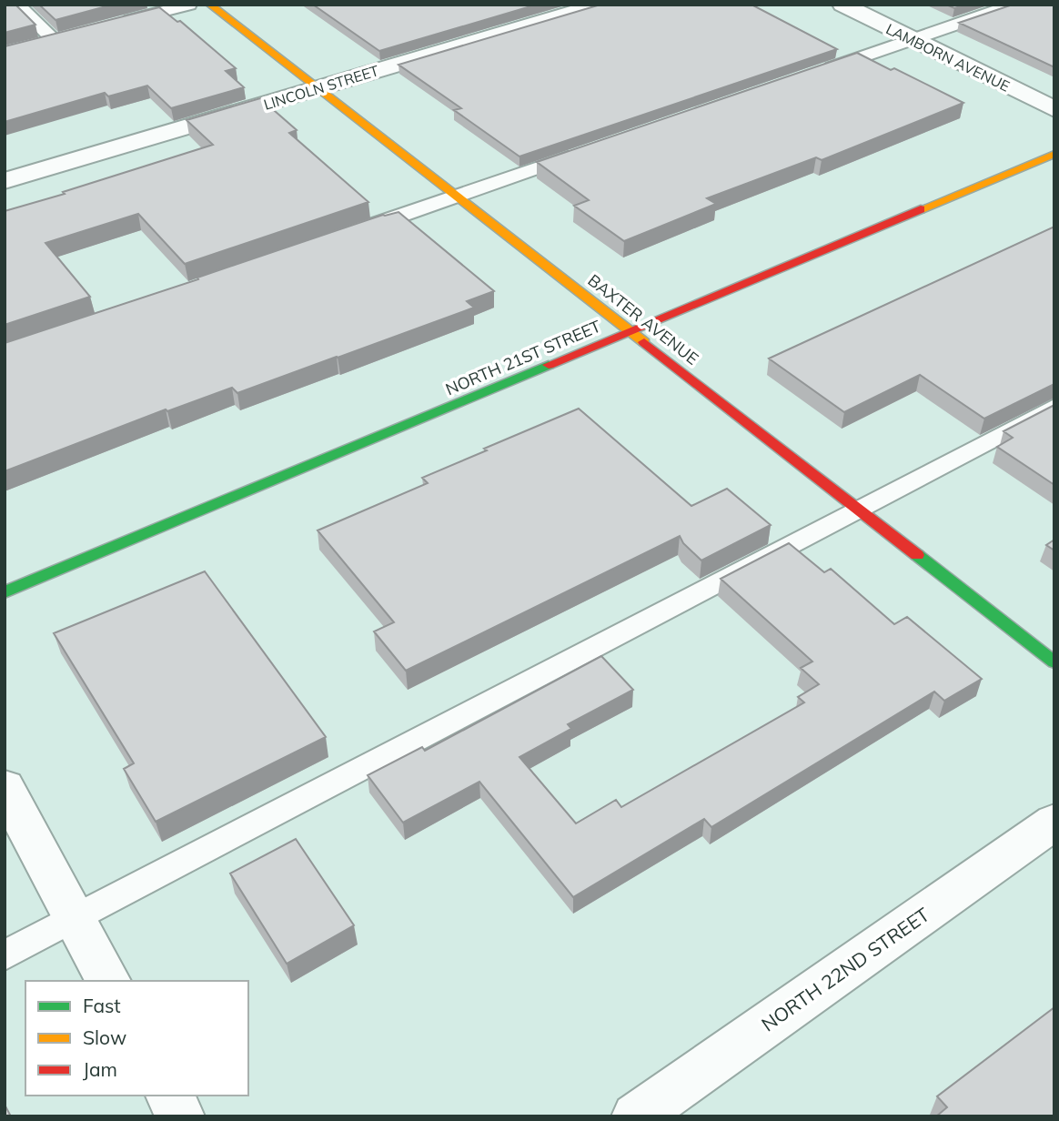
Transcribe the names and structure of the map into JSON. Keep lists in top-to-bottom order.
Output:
{
  "streets": {
    "street": [
      "LAMBORN AVENUE",
      "LINCOLN STREET",
      "BAXTER AVENUE",
      "NORTH 21ST STREET",
      "NORTH 22ND STREET"
    ]
  },
  "crossings": [
    ["LINCOLN STREET", "BAXTER AVENUE"],
    ["BAXTER AVENUE", "NORTH 21ST STREET"]
  ],
  "legend": ["Fast", "Slow", "Jam"]
}
